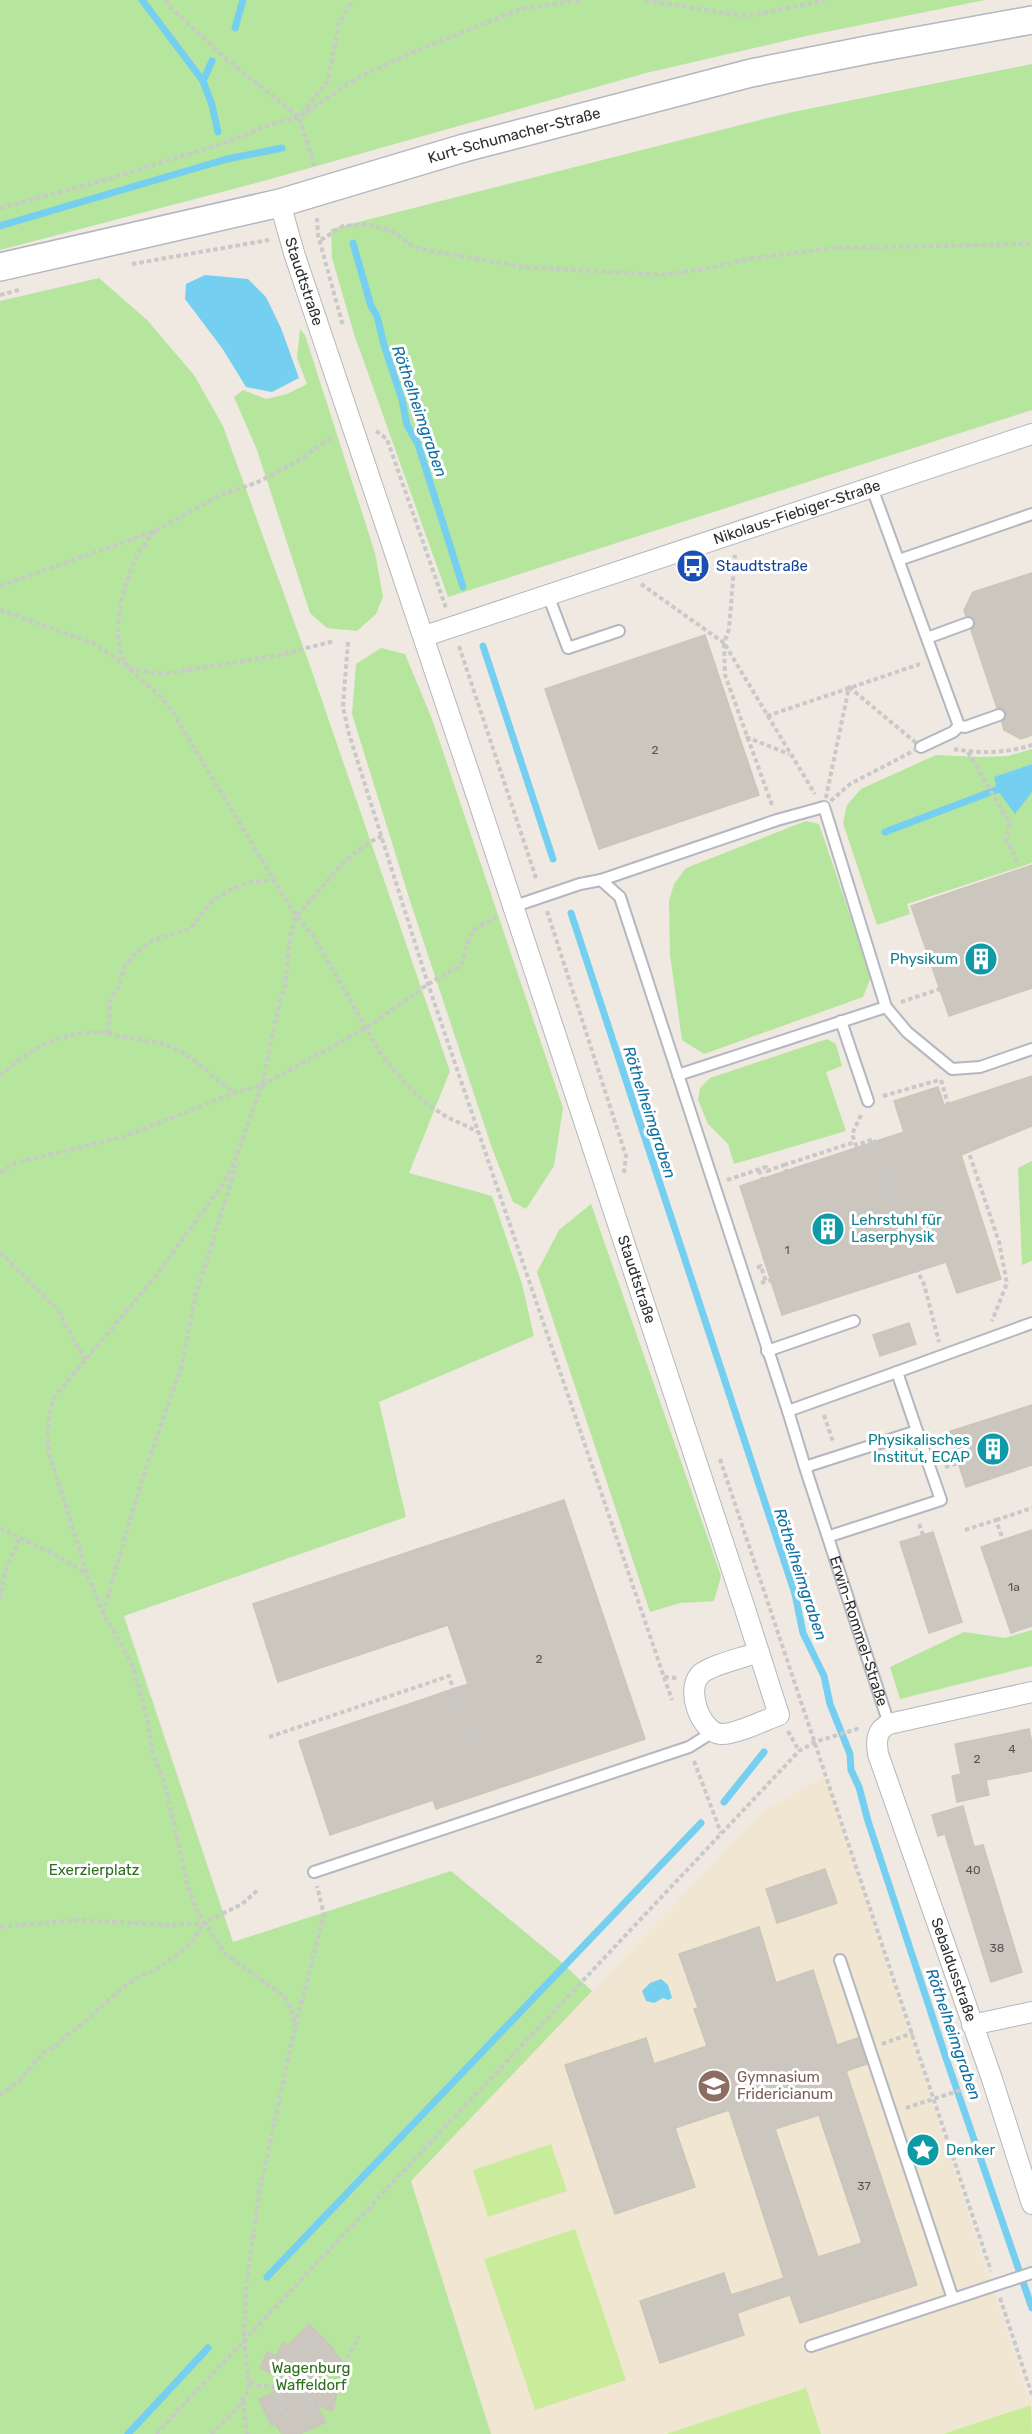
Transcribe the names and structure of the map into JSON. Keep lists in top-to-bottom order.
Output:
{
  "streets": {
    "main road": ["Kurt-Schumacher-Straße"],
    "street": [
      "Staudtstraße",
      "Nikolaus-Fiebiger-Straße",
      "Erwin-Rommel-Straße",
      "Sebaldusstraße"
    ]
  },
  "crossings": [
    ["Kurt-Schumacher-Straße", "Staudtstraße"],
    ["Staudtstraße", "Nikolaus-Fiebiger-Straße"],
    ["Erwin-Rommel-Straße", "Sebaldusstraße"]
  ],
  "water": ["Röthelheimgraben"],
  "parks": ["Exerzierplatz", "Wagenburg Waffeldorf"],
  "places": {
    "bus stop": ["Staudtstraße"],
    "building": ["Physikum", "Lehrstuhl für Laserphysik", "Physikalisches Institut, ECAP"],
    "school or university": ["Gymnasium Fridericianum"],
    "place": ["Denker"]
  },
  "house_numbers": [
    "2",
    "1",
    "1a",
    "2",
    "4",
    "2",
    "40",
    "38",
    "37"
  ]
}
